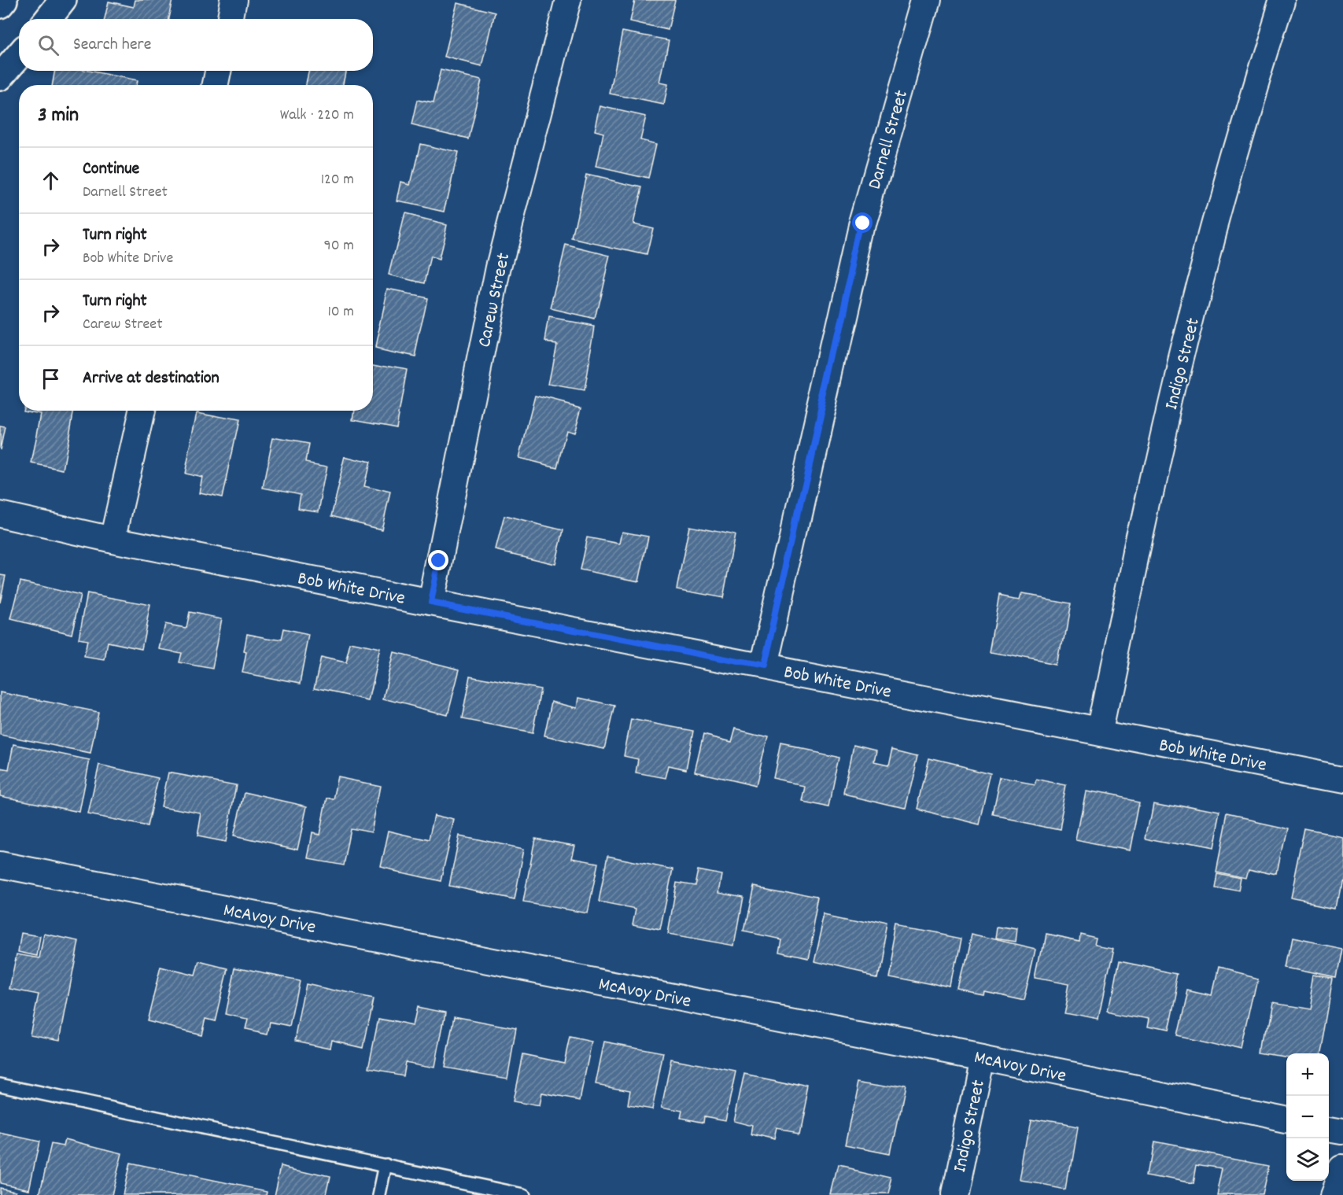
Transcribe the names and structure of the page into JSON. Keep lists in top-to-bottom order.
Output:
{
  "streets": {
    "street": [
      "Darnell Street",
      "Carew Street",
      "Indigo Street",
      "Bob White Drive",
      "McAvoy Drive"
    ]
  },
  "crossings": [
    ["Darnell Street", "Bob White Drive"],
    ["Carew Street", "Bob White Drive"],
    ["Indigo Street", "Bob White Drive"],
    ["Indigo Street", "McAvoy Drive"]
  ],
  "page": {
    "search": "Search here",
    "heading": ["3 min", "Walk · 220 m"],
    "list": [
      ["Continue", "Darnell Street", "120 m"],
      ["Turn right", "Bob White Drive", "90 m"],
      ["Turn right", "Carew Street", "10 m"],
      "Arrive at destination"
    ],
    "map_buttons": ["+", "−"]
  }
}
